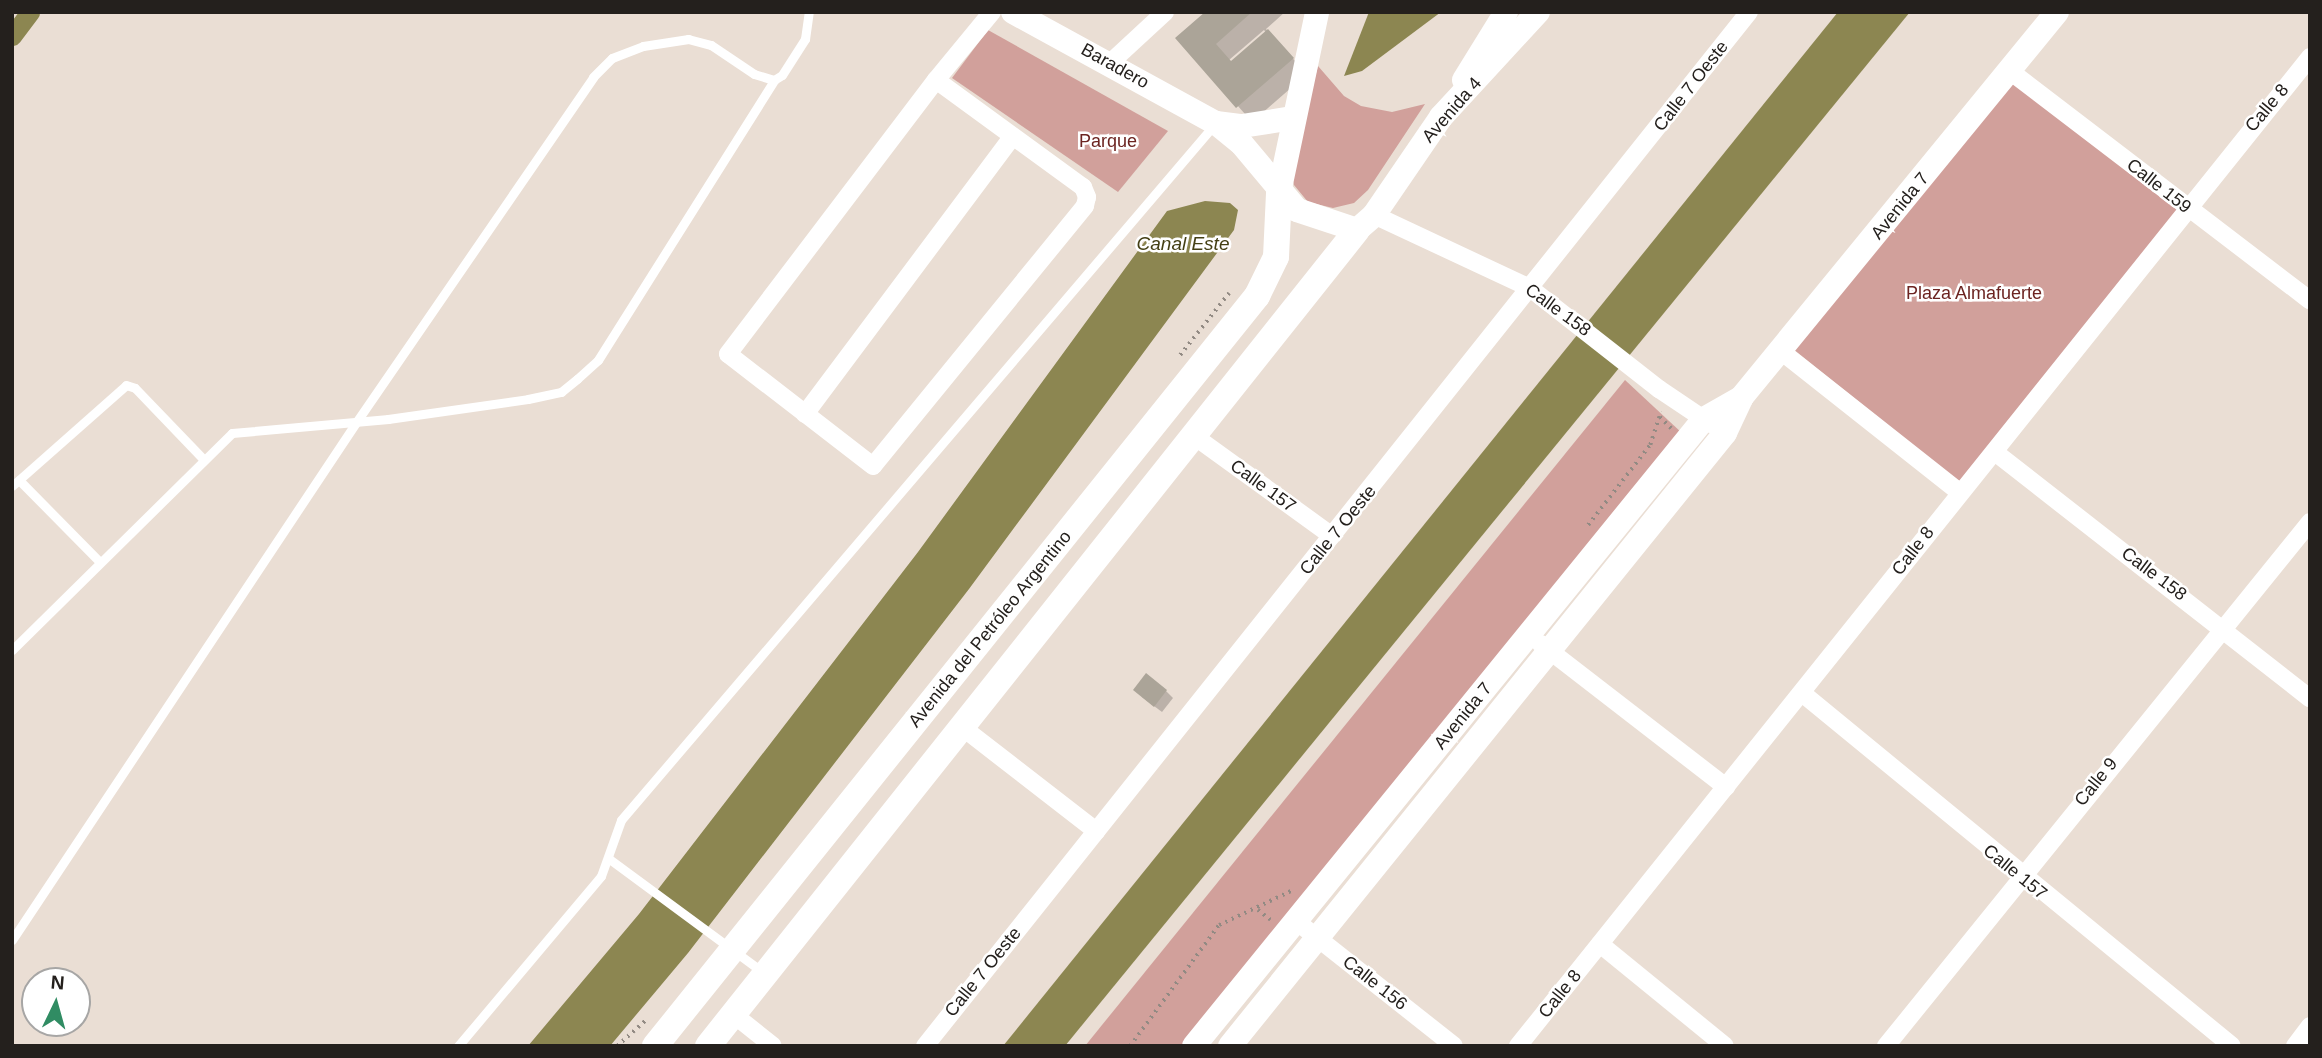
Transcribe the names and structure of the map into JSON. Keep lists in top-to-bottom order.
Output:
{
  "streets": {
    "main road": [
      "Baradero",
      "Avenida 4",
      "Avenida 7",
      "Avenida del Petróleo Argentino"
    ],
    "street": [
      "Calle 7 Oeste",
      "Calle 8",
      "Calle 159",
      "Calle 158",
      "Calle 157",
      "Calle 9",
      "Calle 156"
    ]
  },
  "crossings": [
    ["Baradero", "Avenida 4"],
    ["Baradero", "Calle 158"],
    ["Baradero", "Avenida del Petróleo Argentino"],
    ["Calle 7 Oeste", "Calle 158"],
    ["Calle 7 Oeste", "Calle 157"],
    ["Calle 8", "Calle 159"],
    ["Calle 8", "Calle 158"],
    ["Calle 8", "Calle 157"],
    ["Avenida 4", "Calle 158"],
    ["Calle 159", "Avenida 7"],
    ["Avenida 7", "Calle 158"],
    ["Avenida 7", "Calle 156"],
    ["Calle 158", "Calle 9"],
    ["Calle 157", "Calle 9"]
  ],
  "water": ["Canal Este"],
  "parks": ["Parque", "Plaza Almafuerte"],
  "north": "top"
}
